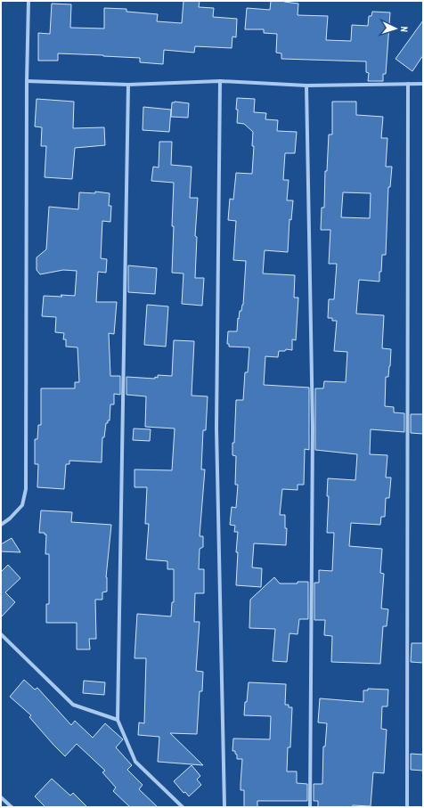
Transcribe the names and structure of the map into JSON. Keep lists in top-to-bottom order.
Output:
{
  "north": "right"
}
